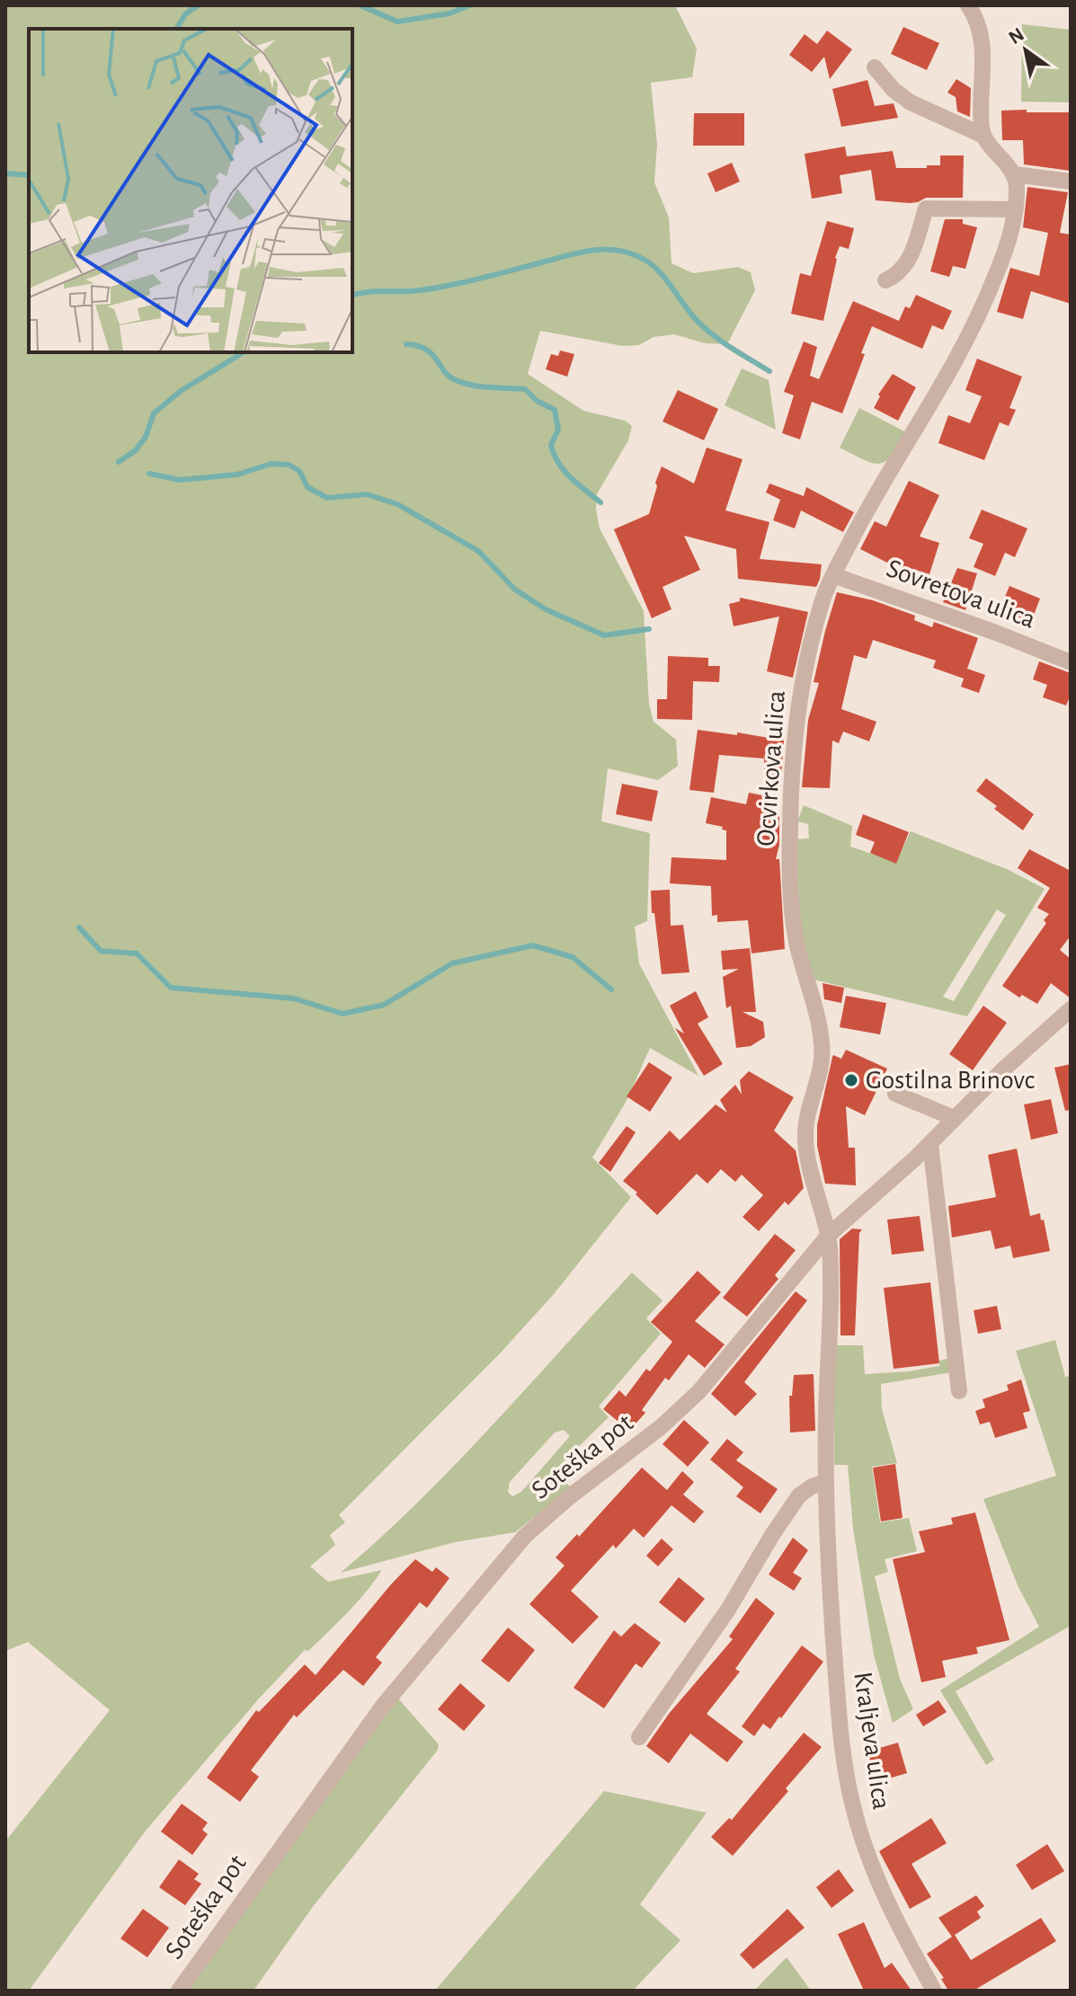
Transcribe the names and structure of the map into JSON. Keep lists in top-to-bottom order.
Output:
{
  "streets": {
    "street": [
      "Sovretova ulica",
      "Ocvirkova ulica",
      "Soteška pot",
      "Kraljeva ulica"
    ]
  },
  "crossings": [
    ["Sovretova ulica", "Ocvirkova ulica"],
    ["Ocvirkova ulica", "Soteška pot"],
    ["Ocvirkova ulica", "Kraljeva ulica"],
    ["Soteška pot", "Kraljeva ulica"]
  ],
  "places": ["Gostilna Brinovc"],
  "north": "top left"
}
